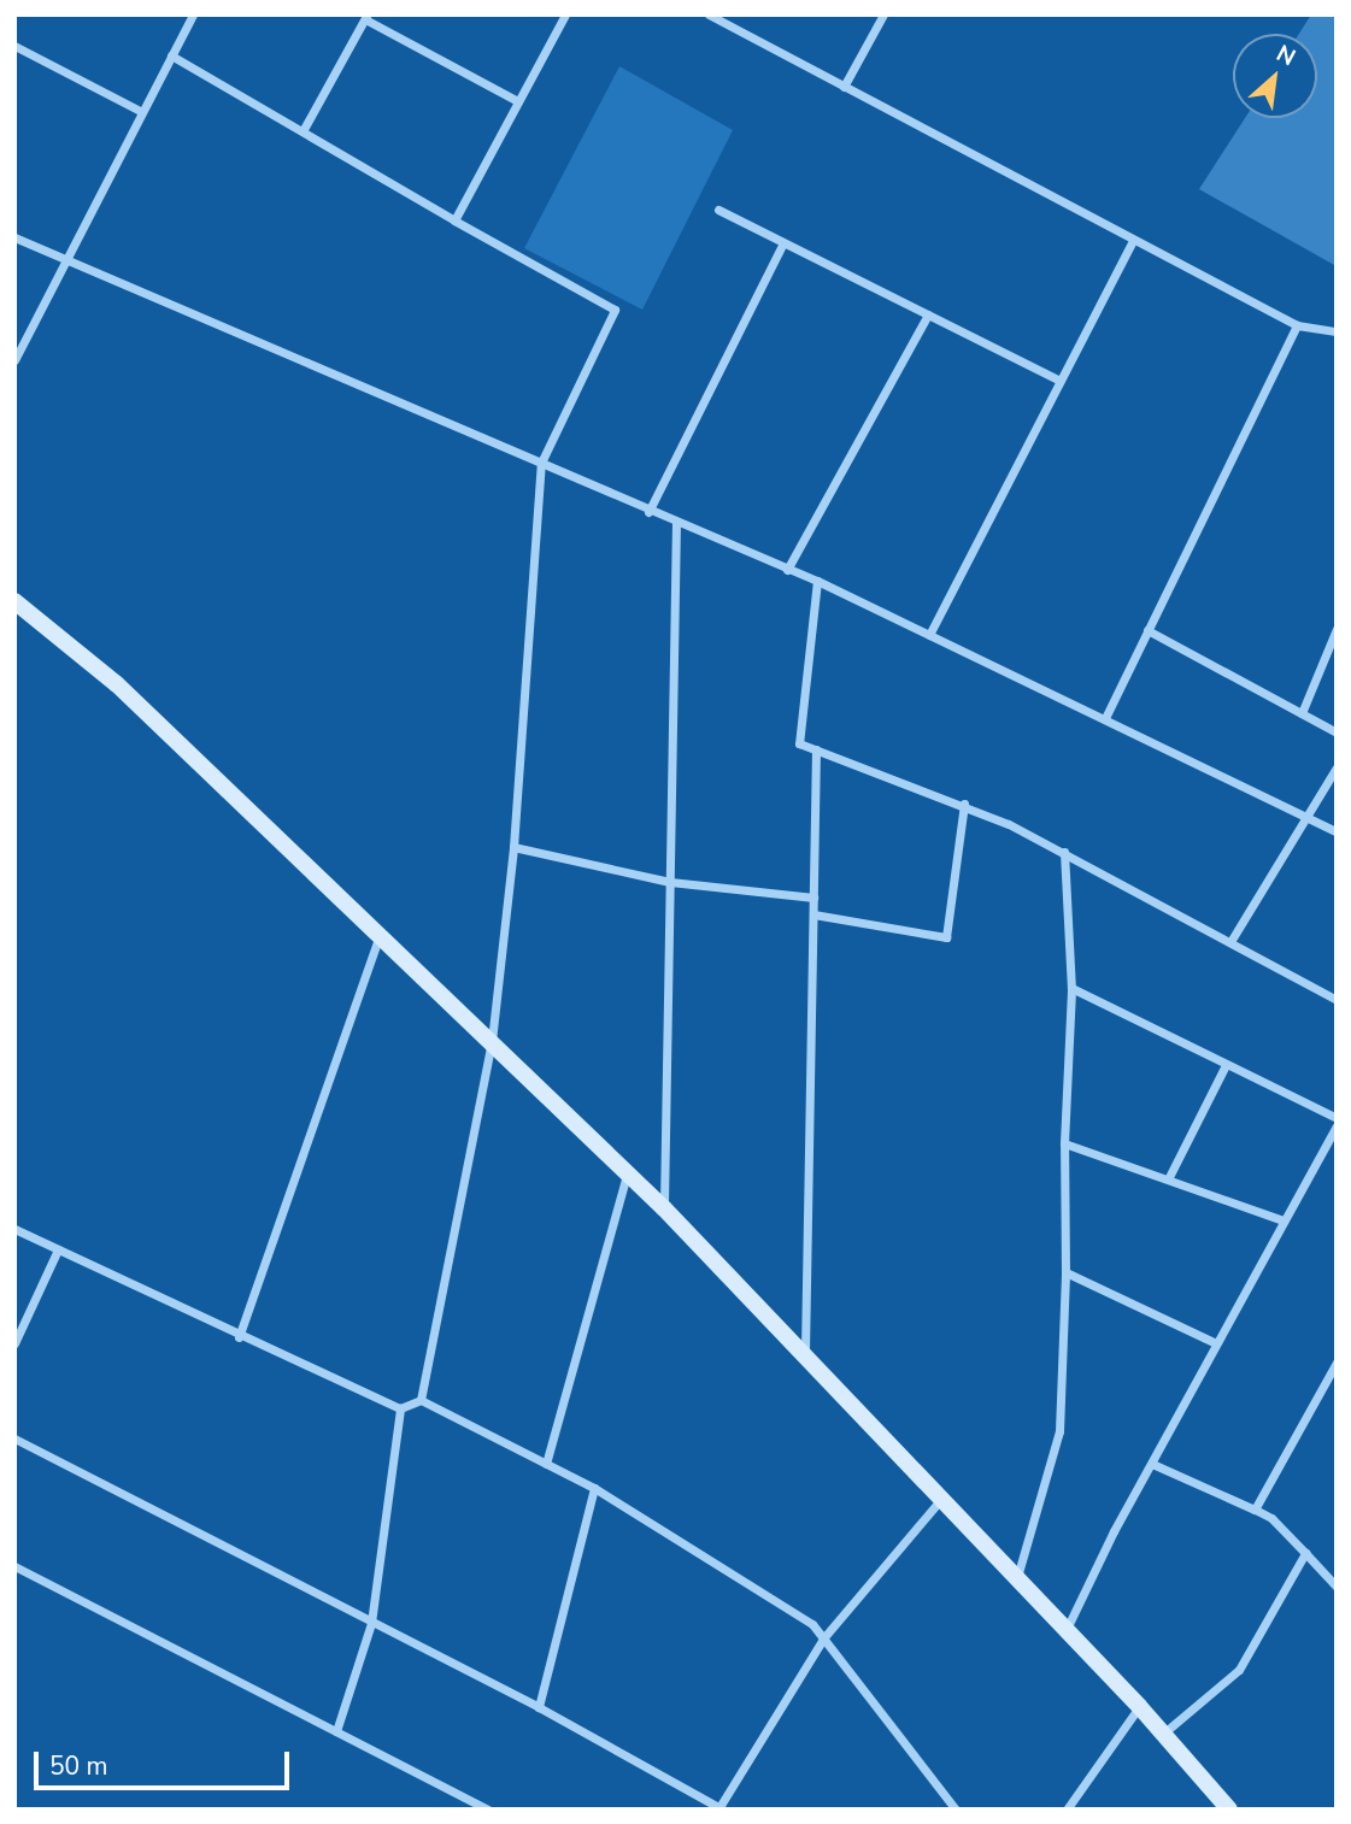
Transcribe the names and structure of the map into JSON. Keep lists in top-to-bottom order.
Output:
{
  "scale_bar": "50 m",
  "north": "top right"
}
